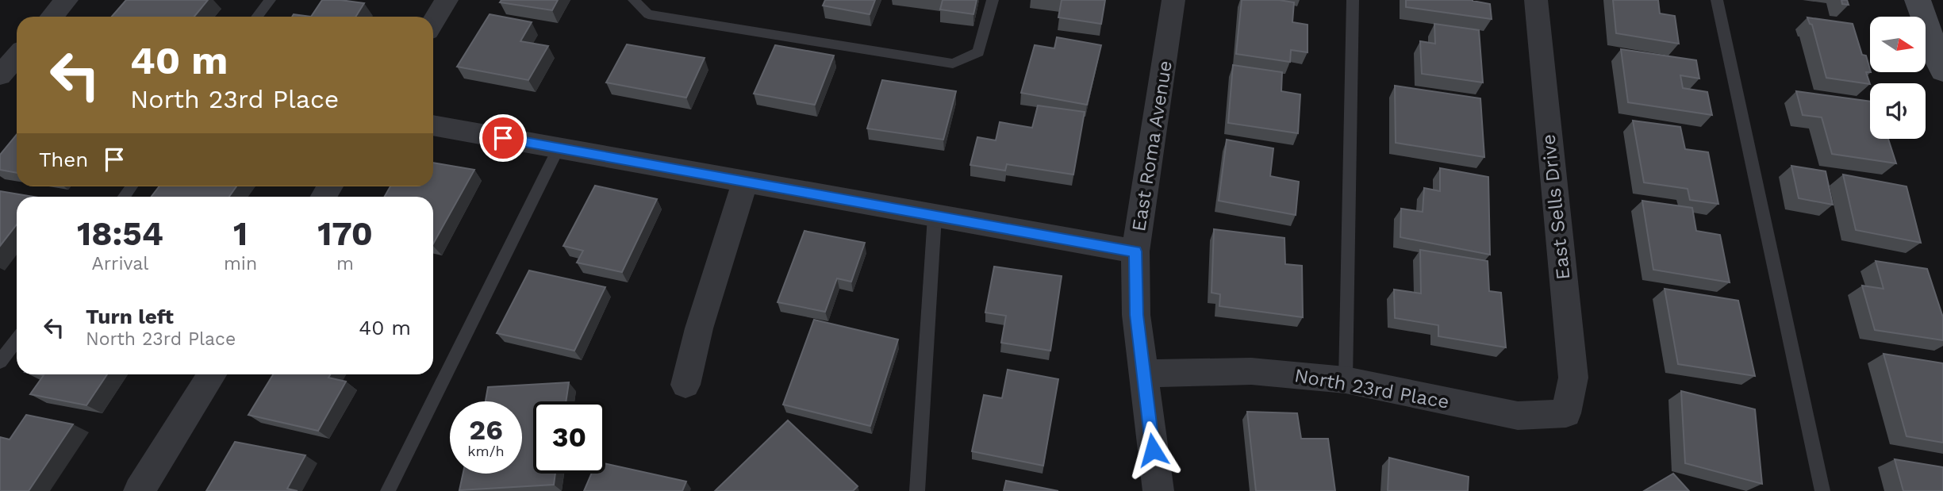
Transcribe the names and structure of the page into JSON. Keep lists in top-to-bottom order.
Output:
{
  "streets": {
    "street": ["East Roma Avenue", "East Sells Drive", "North 23rd Place"]
  },
  "crossings": [
    ["East Roma Avenue", "North 23rd Place"],
    ["East Sells Drive", "North 23rd Place"]
  ],
  "north": "right",
  "page": {
    "turn": ["40 m", "North 23rd Place"],
    "then": "Then",
    "eta": [
      "18:54",
      "Arrival",
      "1",
      "min",
      "170",
      "m"
    ],
    "list": [
      {
        "name": "Turn left",
        "note": "North 23rd Place",
        "value": "40 m"
      }
    ],
    "speed": "26 km/h",
    "limit": "30"
  }
}
